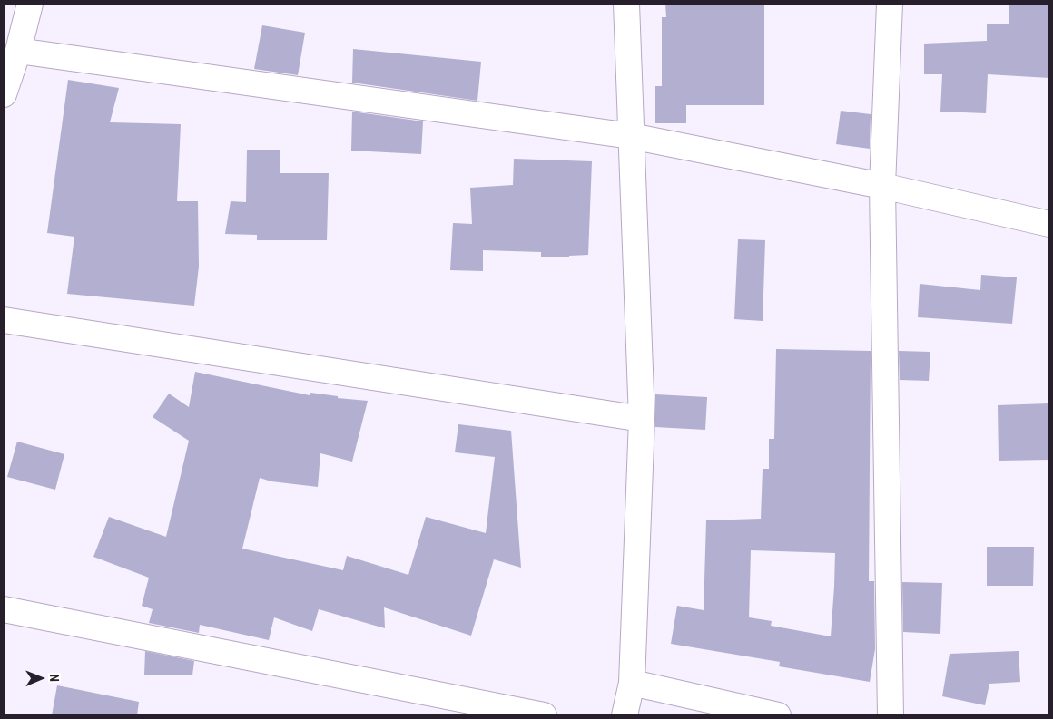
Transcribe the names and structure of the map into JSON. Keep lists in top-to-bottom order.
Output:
{
  "north": "right"
}
